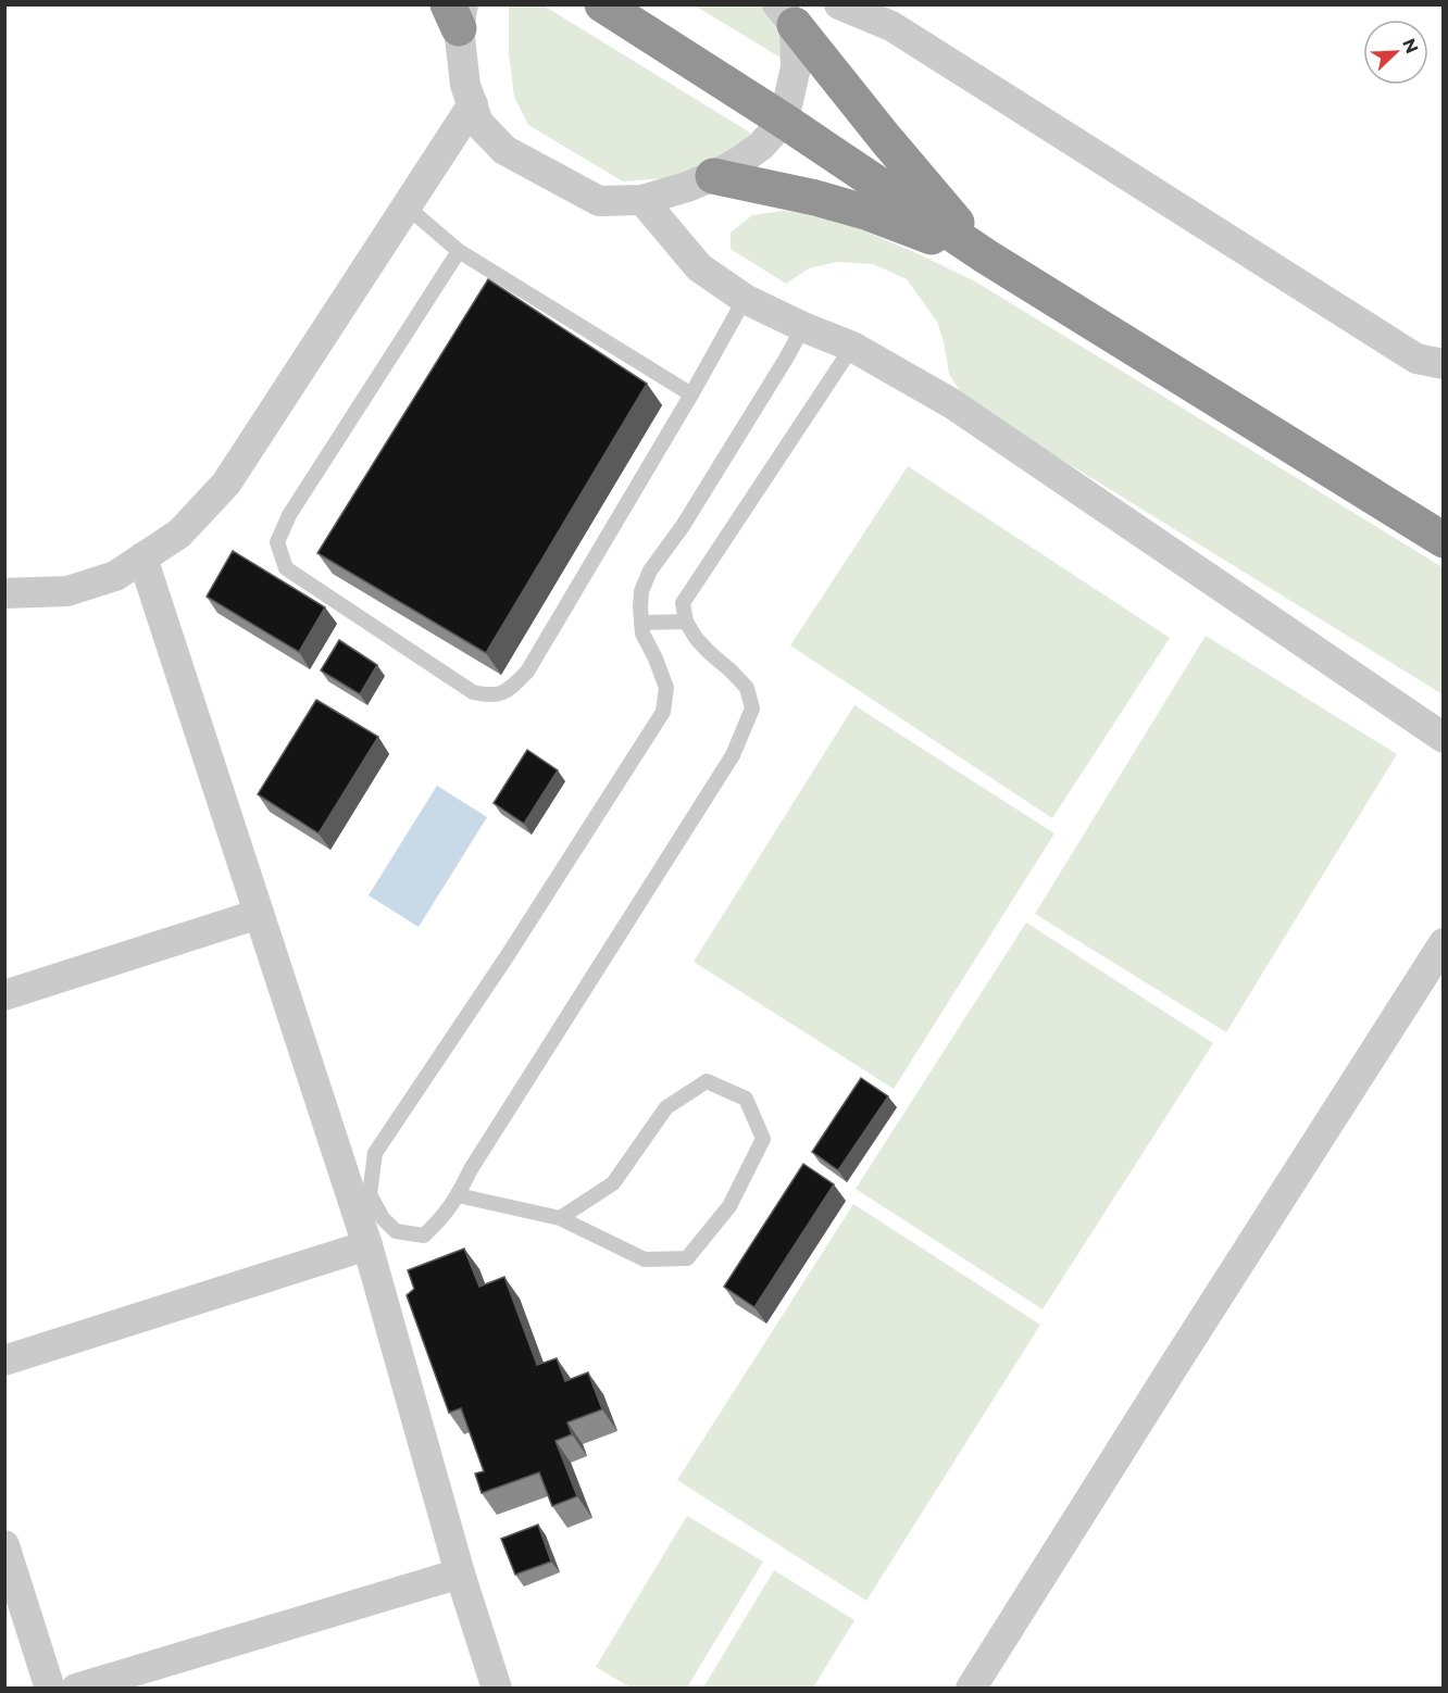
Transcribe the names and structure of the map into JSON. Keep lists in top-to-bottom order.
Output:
{
  "north": "top right"
}
